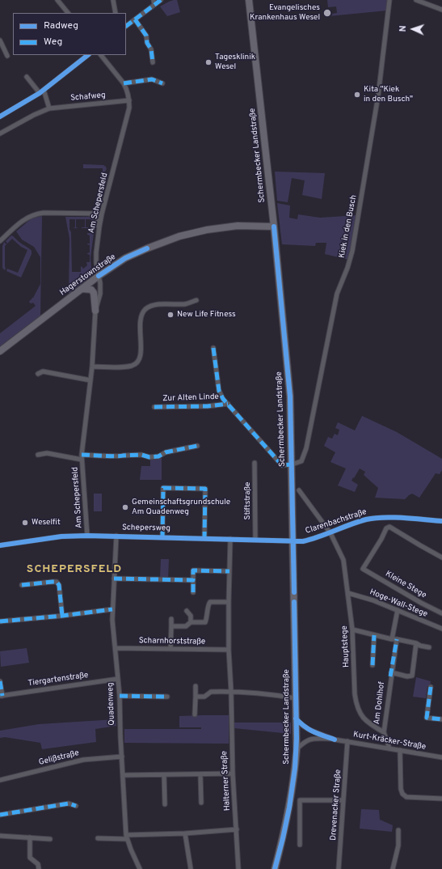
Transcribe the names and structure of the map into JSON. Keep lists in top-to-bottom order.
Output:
{
  "streets": {
    "main road": ["Schermbecker Landstraße", "Hagerstownstraße"],
    "street": [
      "Schafweg",
      "Am Schepersfeld",
      "Kiek in den Busch",
      "Zur Alten Linde",
      "Stiftstraße",
      "Clarenbachstraße",
      "Schepersweg",
      "Kleine Stege",
      "Hoge-Wall-Stege",
      "Scharnhorststraße",
      "Hauptstege",
      "Tiergartenstraße",
      "Am Dohlhof",
      "Quadenweg",
      "Kurt-Kräcker-Straße",
      "Gelißstraße",
      "Halterner Straße",
      "Drevenacker Straße"
    ]
  },
  "crossings": [
    ["Schafweg", "Am Schepersfeld"],
    ["Schermbecker Landstraße", "Kiek in den Busch"],
    ["Schermbecker Landstraße", "Hagerstownstraße"],
    ["Schermbecker Landstraße", "Clarenbachstraße"],
    ["Schermbecker Landstraße", "Schepersweg"],
    ["Schermbecker Landstraße", "Kurt-Kräcker-Straße"],
    ["Am Schepersfeld", "Hagerstownstraße"],
    ["Am Schepersfeld", "Schepersweg"],
    ["Stiftstraße", "Schepersweg"],
    ["Clarenbachstraße", "Schepersweg"],
    ["Clarenbachstraße", "Hauptstege"],
    ["Schepersweg", "Quadenweg"],
    ["Schepersweg", "Halterner Straße"],
    ["Hoge-Wall-Stege", "Hauptstege"],
    ["Hoge-Wall-Stege", "Am Dohlhof"],
    ["Scharnhorststraße", "Quadenweg"],
    ["Scharnhorststraße", "Halterner Straße"],
    ["Hauptstege", "Am Dohlhof"],
    ["Tiergartenstraße", "Quadenweg"],
    ["Quadenweg", "Gelißstraße"],
    ["Kurt-Kräcker-Straße", "Drevenacker Straße"]
  ],
  "districts": ["SCHEPERSFELD"],
  "places": [
    "Evangelisches Krankenhaus Wesel",
    "Tagesklinik Wesel",
    "Kita \"Kiek in den Busch\"",
    "New Life Fitness",
    "Gemeinschaftsgrundschule Am Quadenweg",
    "Weselfit"
  ],
  "legend": ["Radweg", "Weg"],
  "north": "left"
}
